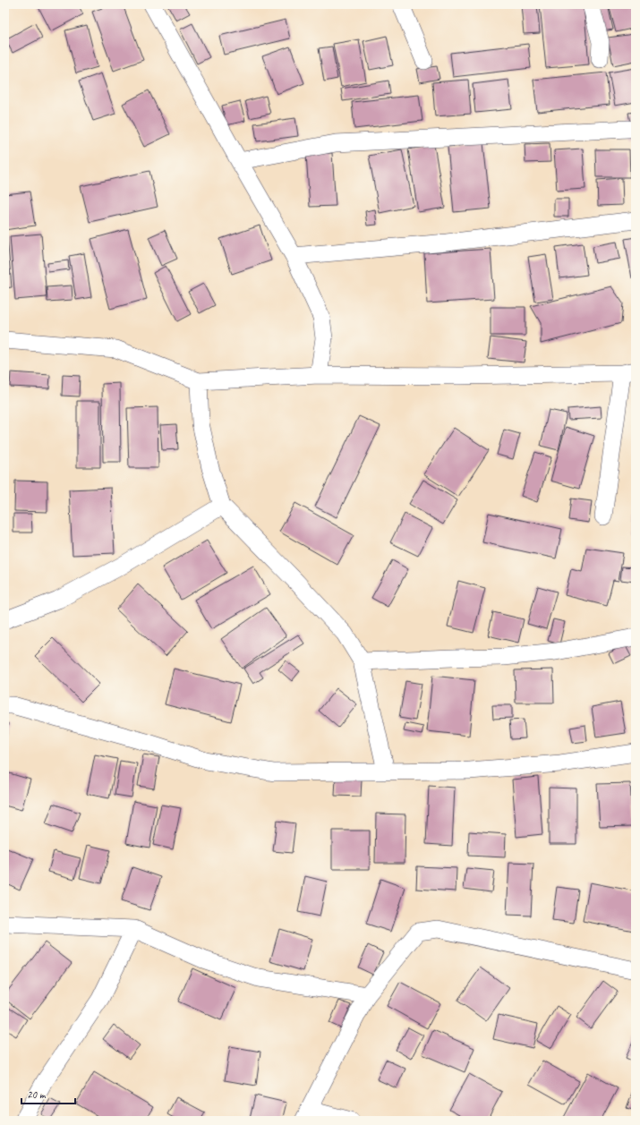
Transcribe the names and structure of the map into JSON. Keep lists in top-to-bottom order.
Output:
{
  "scale_bar": "20 m"
}
